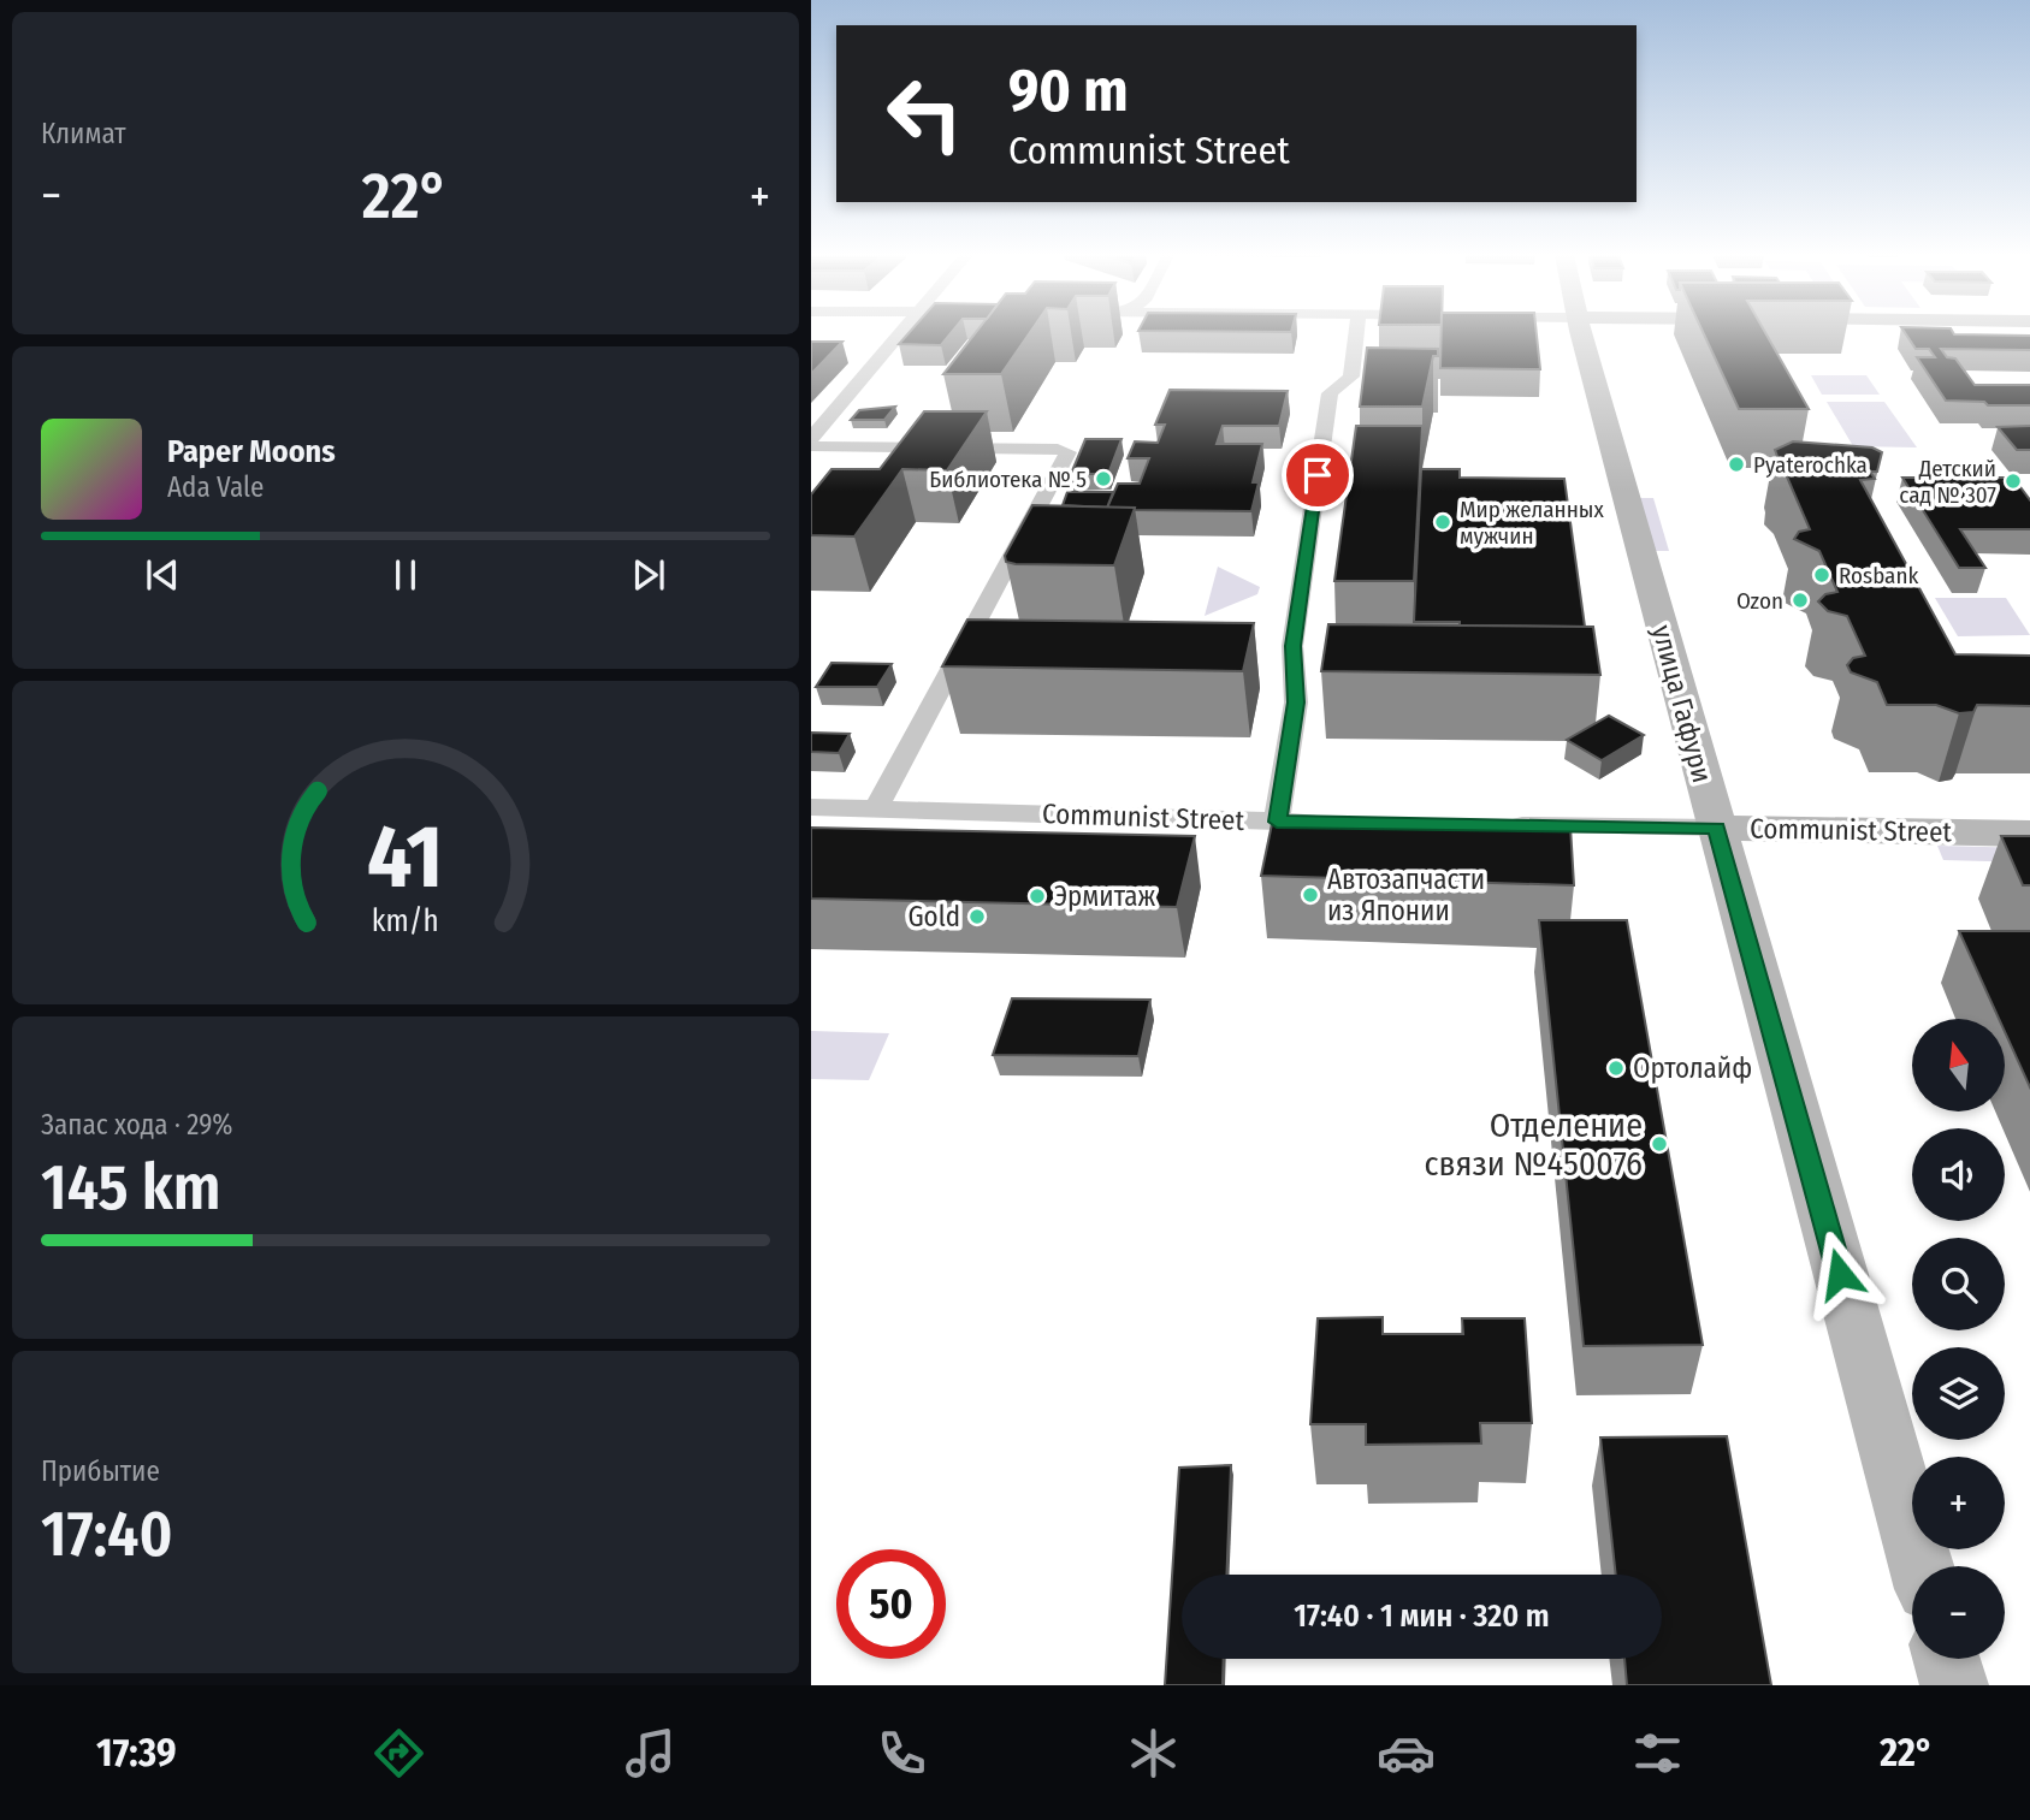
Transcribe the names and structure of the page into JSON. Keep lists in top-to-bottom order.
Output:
{
  "streets": {
    "street": ["улица Гафури", "Communist Street"]
  },
  "crossings": [
    ["улица Гафури", "Communist Street"]
  ],
  "places": [
    "Pyaterochka",
    "Библиотека № 5",
    "Детский сад № 307",
    "Мир желанных мужчин",
    "Rosbank",
    "Ozon",
    "Автозапчасти из Японии",
    "Эрмитаж",
    "Gold",
    "Ортолайф",
    "Отделение связи №450076"
  ],
  "north": "top",
  "page": {
    "tile": [
      "Климат",
      ["Запас хода · 29%", "145 km"],
      ["Прибытие", "17:40"]
    ],
    "turn": ["90 m", "Communist Street"],
    "heat": ["−", "22°", "+"],
    "song": ["Paper Moons", "Ada Vale"],
    "map_buttons": ["+", "−"],
    "limit": "50",
    "trip": "17:40 · 1 мин · 320 m",
    "tabs": ["17:39", "22°"],
    "gauge": ["41", "km/h"]
  }
}
